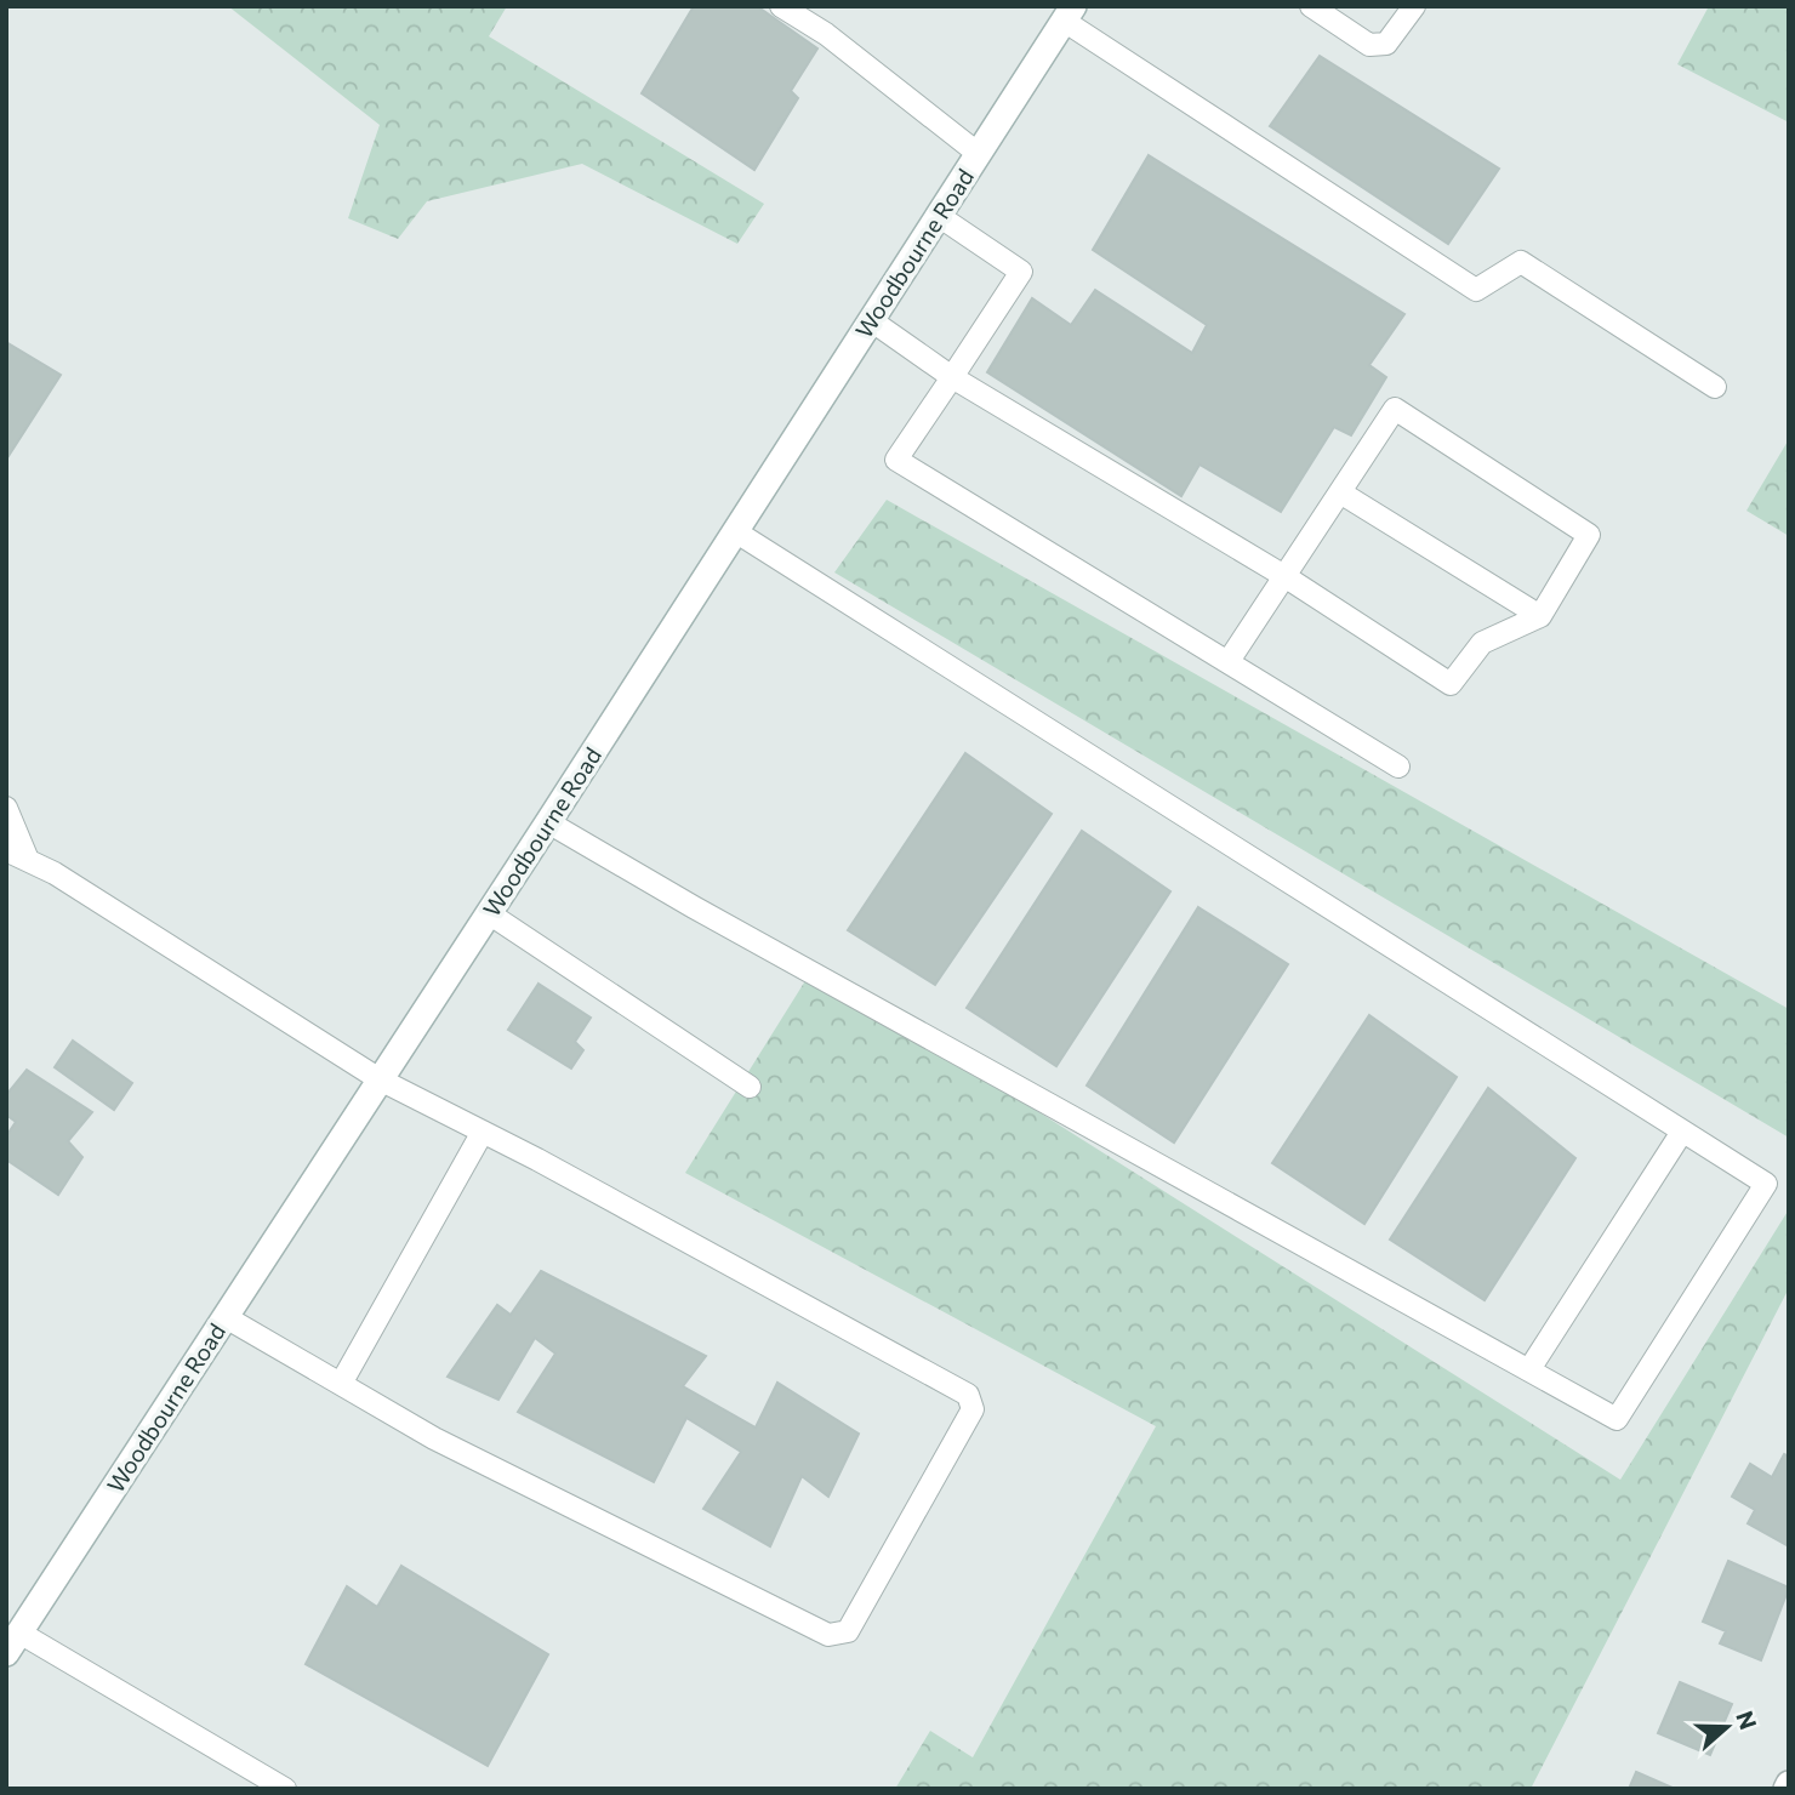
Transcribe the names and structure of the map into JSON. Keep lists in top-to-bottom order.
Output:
{
  "streets": {
    "main road": ["Woodbourne Road"]
  },
  "north": "right"
}
